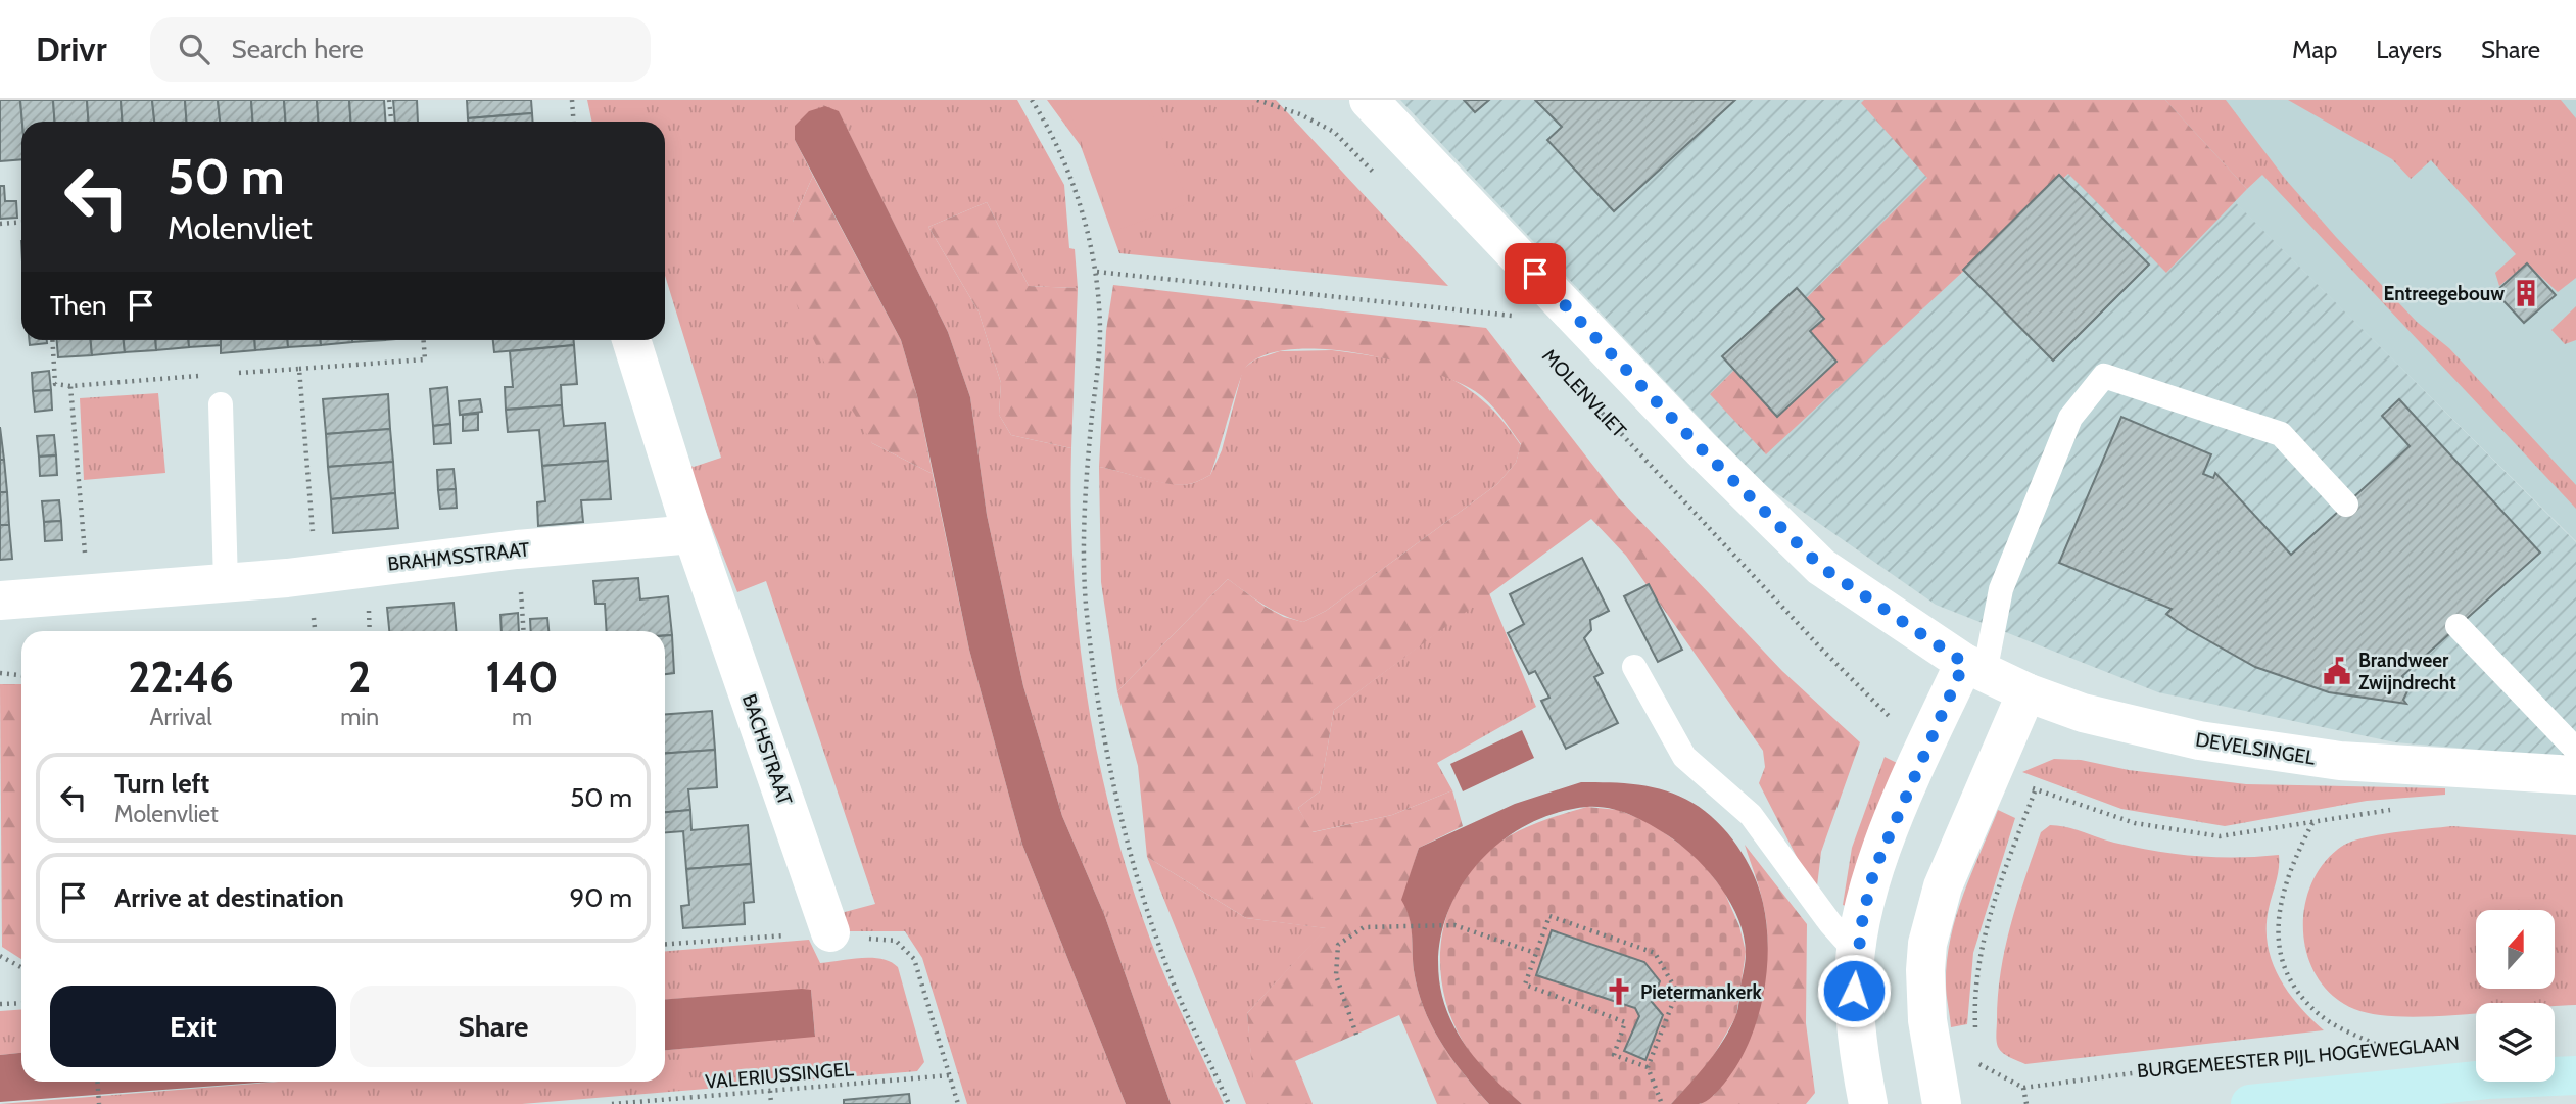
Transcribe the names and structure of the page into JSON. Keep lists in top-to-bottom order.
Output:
{
  "streets": {
    "main road": ["BURGEMEESTER PIJL HOGEWEGLAAN"],
    "street": ["BRAHMSSTRAAT", "DEVELSINGEL", "BACHSTRAAT"],
    "path": ["MOLENVLIET", "VALERIUSSINGEL"]
  },
  "crossings": [
    ["BRAHMSSTRAAT", "BACHSTRAAT"]
  ],
  "places": {
    "building": ["Entreegebouw"],
    "public building": ["Brandweer Zwijndrecht"],
    "church": ["Pietermankerk"]
  },
  "north": "top",
  "page": {
    "header": "Drivr",
    "search": "Search here",
    "nav": ["Map", "Layers", "Share"],
    "turn": ["50 m", "Molenvliet"],
    "then": "Then",
    "eta": [
      "22:46",
      "Arrival",
      "2",
      "min",
      "140",
      "m"
    ],
    "list": [
      {
        "name": "Turn left",
        "note": "Molenvliet",
        "value": "50 m"
      },
      {
        "name": "Arrive at destination",
        "value": "90 m"
      }
    ],
    "buttons": ["Exit", "Share"]
  }
}
